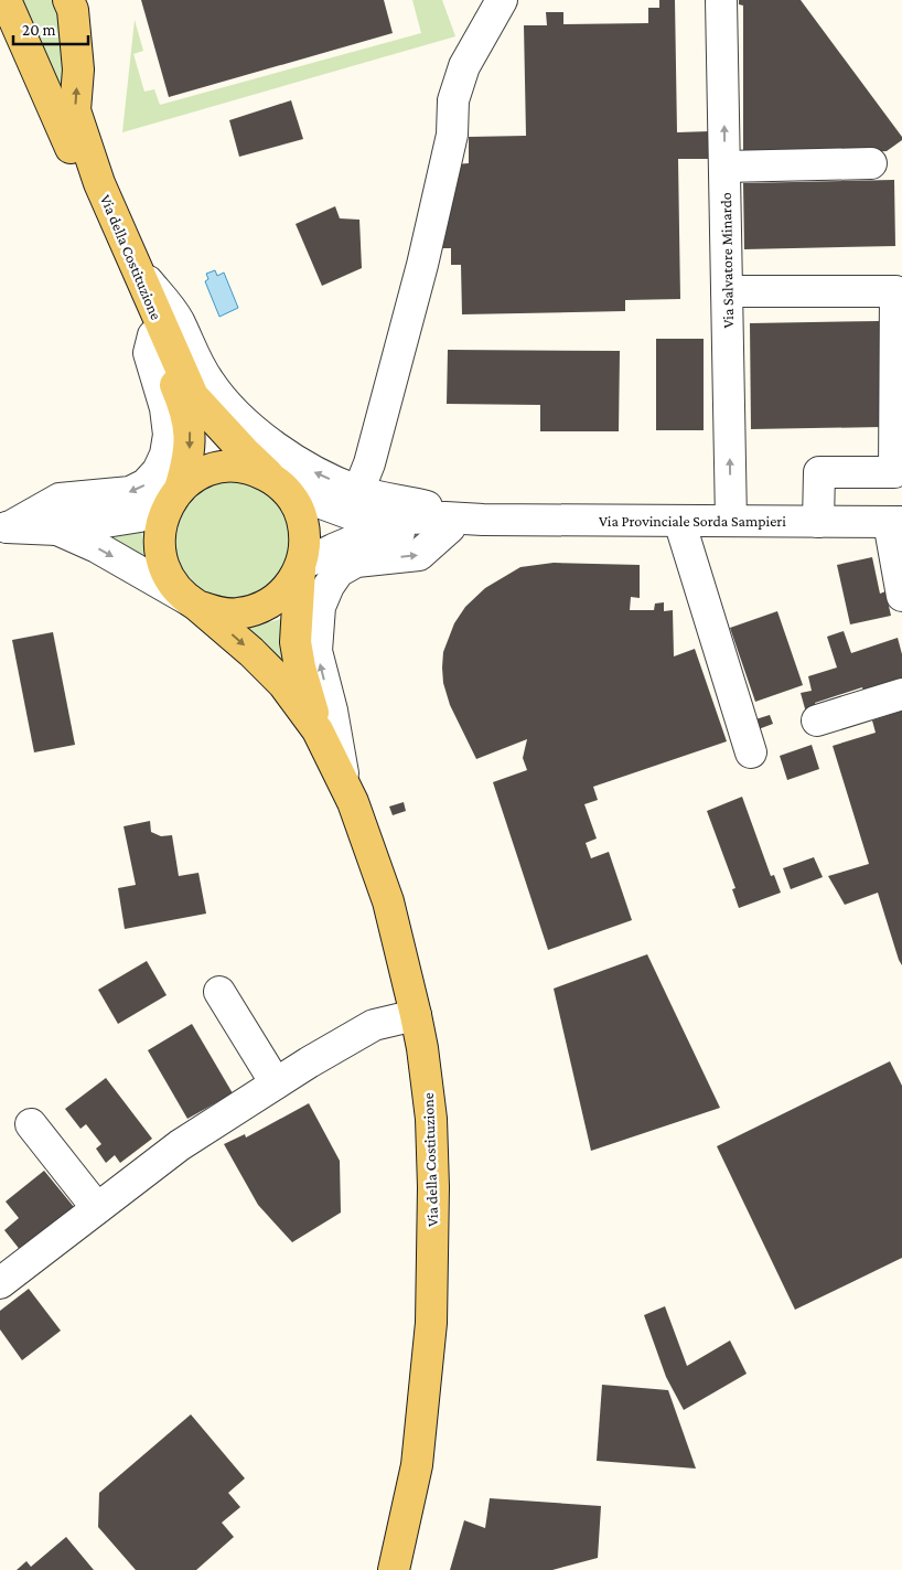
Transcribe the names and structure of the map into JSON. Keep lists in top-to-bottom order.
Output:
{
  "streets": {
    "main road": ["Via della Costituzione"],
    "street": ["Via Salvatore Minardo", "Via Provinciale Sorda Sampieri"]
  },
  "crossings": [
    ["Via Salvatore Minardo", "Via Provinciale Sorda Sampieri"]
  ],
  "scale_bar": "20 m"
}
